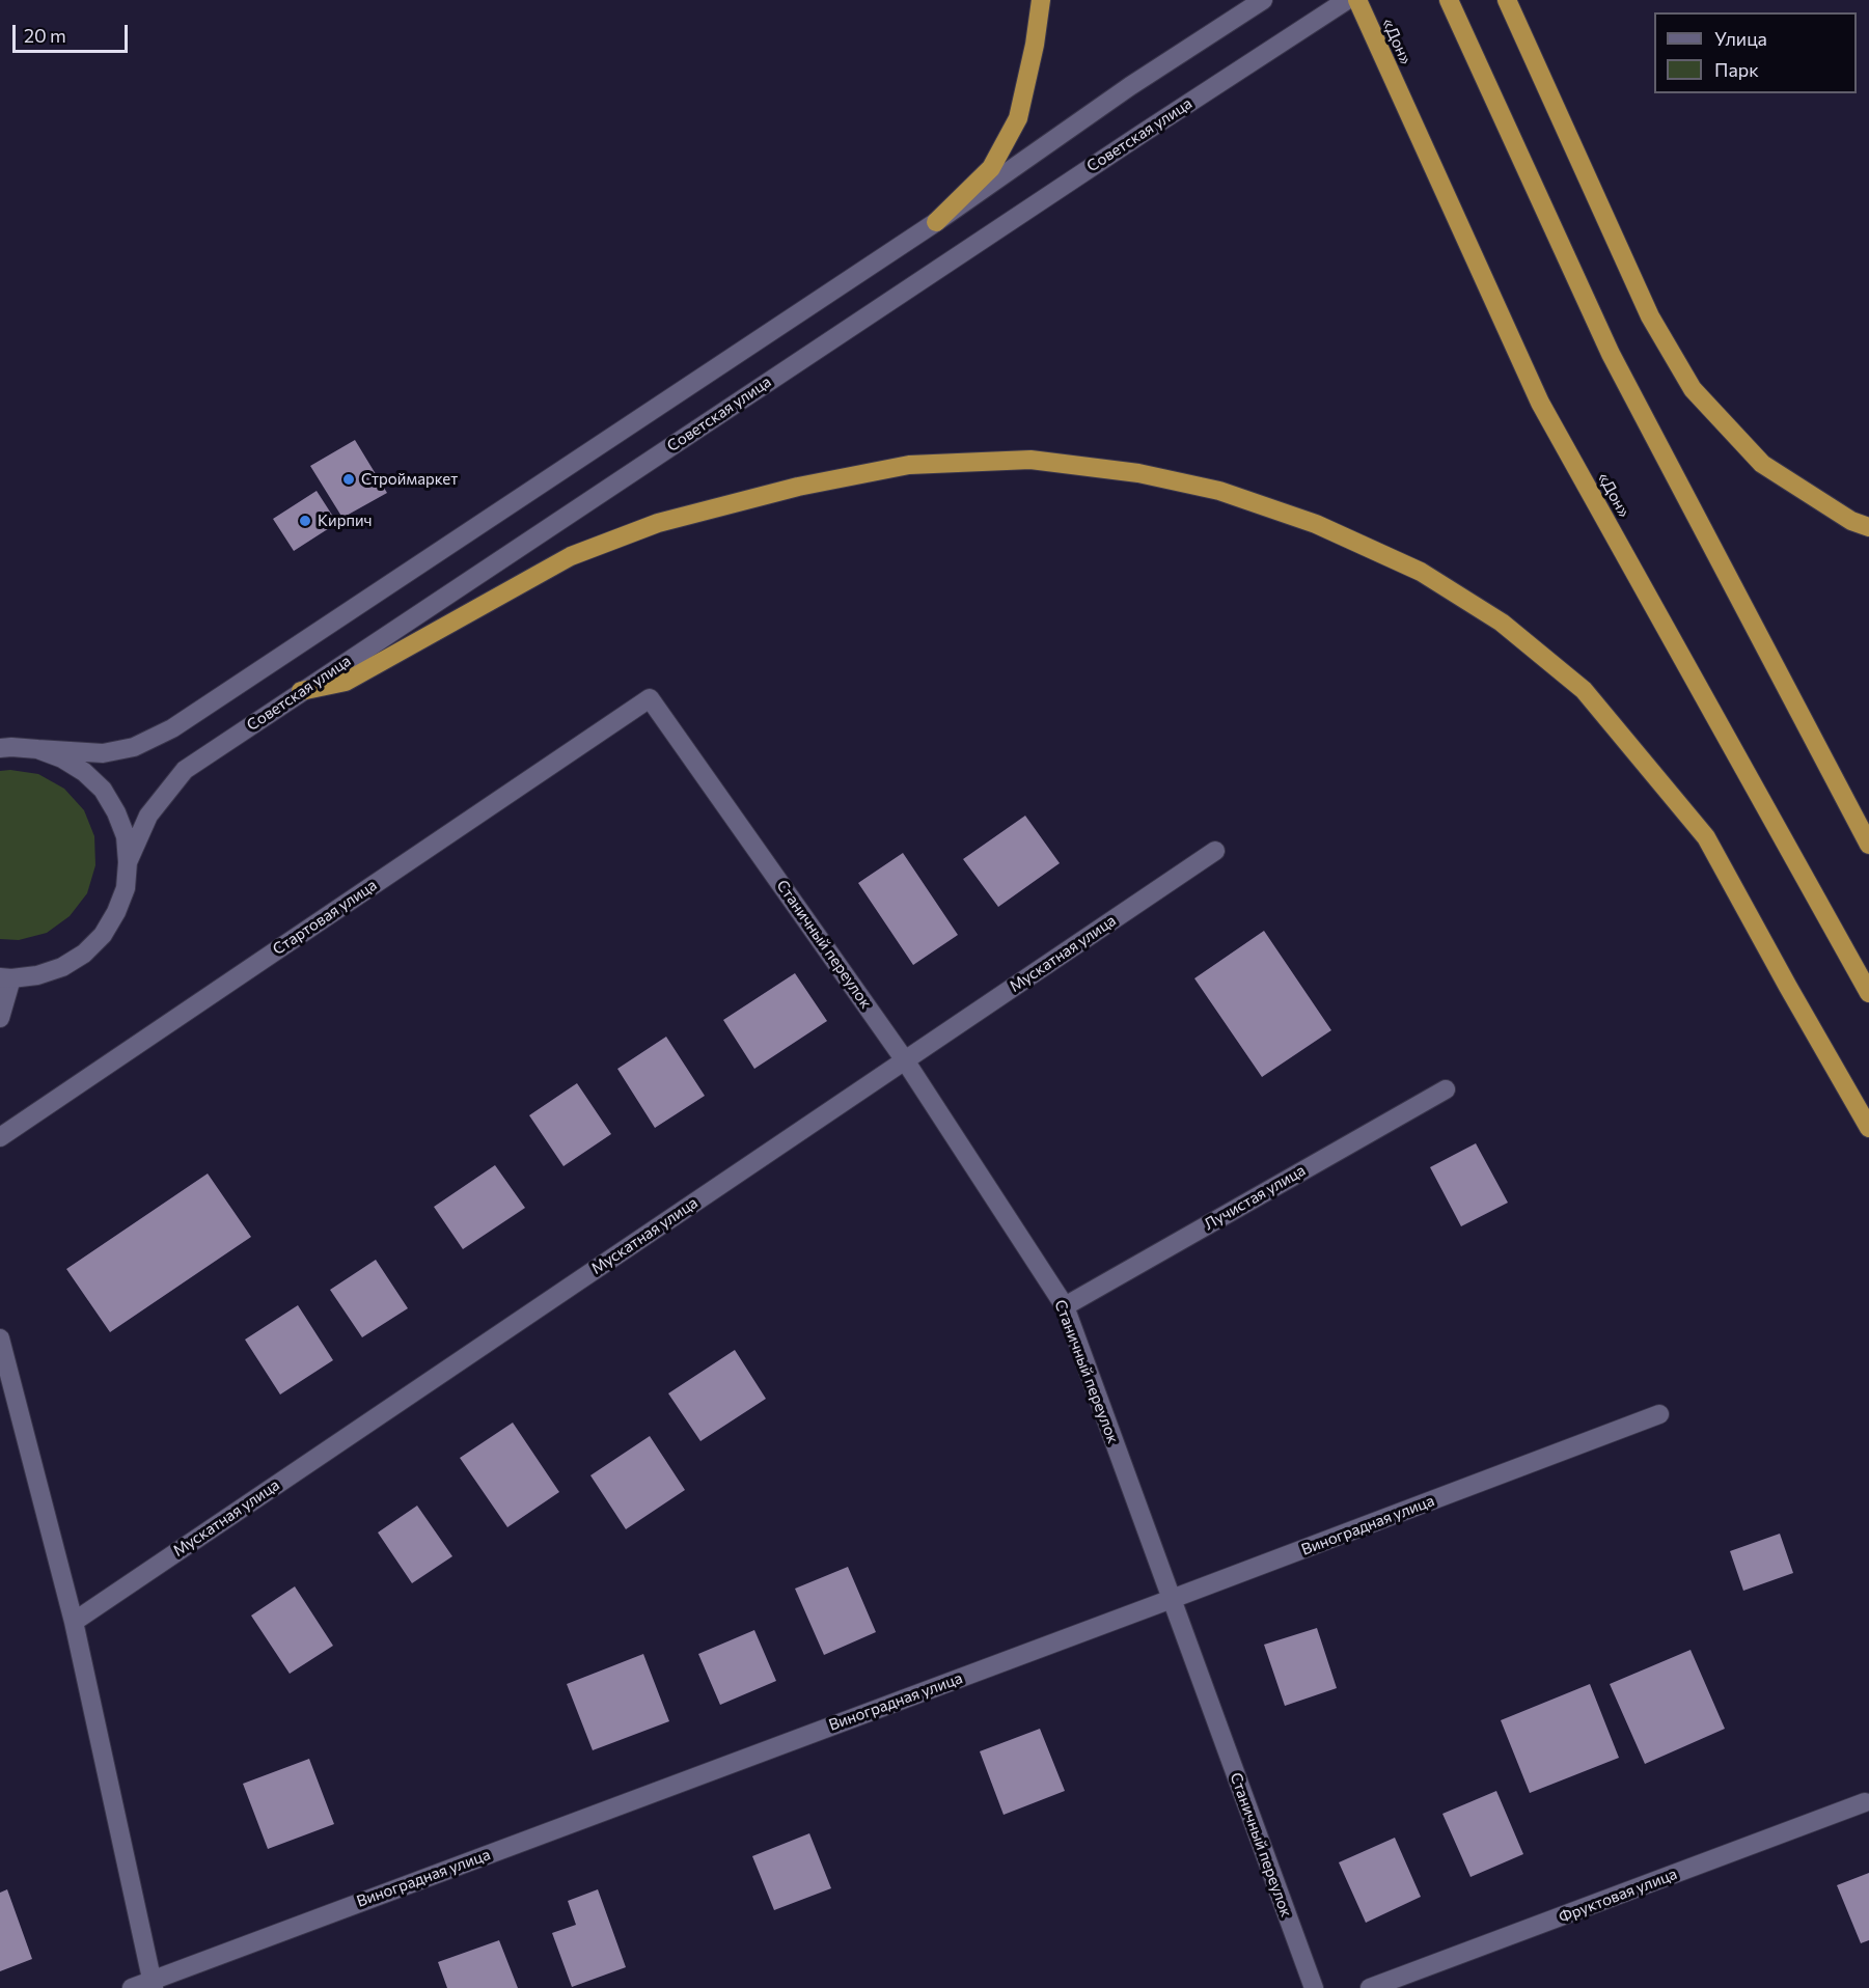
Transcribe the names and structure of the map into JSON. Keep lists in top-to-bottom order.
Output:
{
  "streets": {
    "highway": ["«Дон»"],
    "street": [
      "Советская улица",
      "Стартовая улица",
      "Станичный переулок",
      "Мускатная улица",
      "Лучистая улица",
      "Виноградная улица",
      "Фруктовая улица"
    ]
  },
  "crossings": [
    ["Стартовая улица", "Станичный переулок"],
    ["Станичный переулок", "Мускатная улица"],
    ["Станичный переулок", "Лучистая улица"],
    ["Станичный переулок", "Виноградная улица"]
  ],
  "places": ["Строймаркет", "Кирпич"],
  "legend": ["Улица", "Парк"],
  "scale_bar": "20 m"
}
